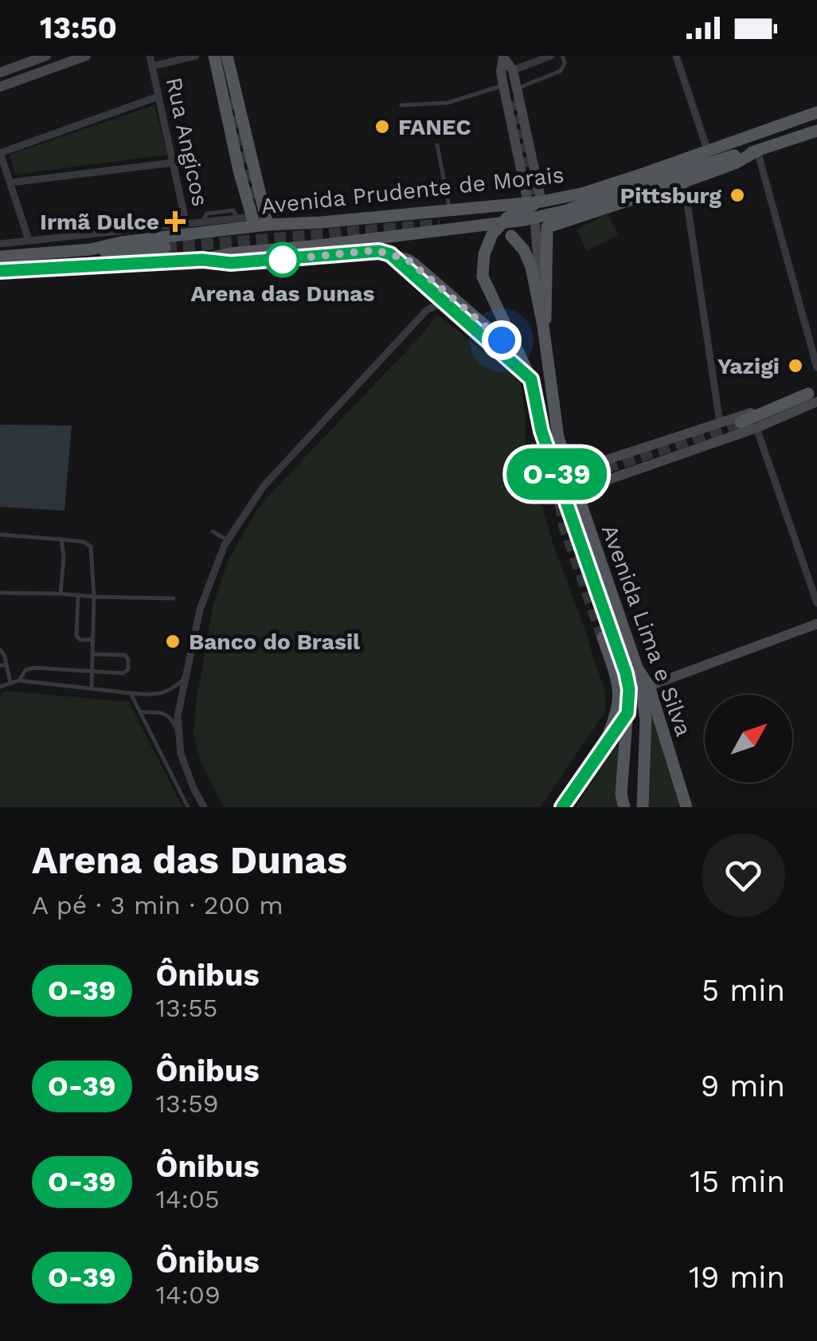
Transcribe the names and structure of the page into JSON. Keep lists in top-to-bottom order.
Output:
{
  "streets": {
    "main road": ["Avenida Prudente de Morais", "Avenida Lima e Silva"],
    "street": ["Rua Angicos"]
  },
  "crossings": [
    ["Rua Angicos", "Avenida Prudente de Morais"],
    ["Avenida Prudente de Morais", "Avenida Lima e Silva"]
  ],
  "places": {
    "other": [
      "FANEC",
      "Pittsburg",
      "Arena das Dunas",
      "Yazigi",
      "Banco do Brasil"
    ],
    "health": ["Irmã Dulce"]
  },
  "lines": ["bus line O-39"],
  "north": "top right",
  "page": {
    "status": "13:50",
    "on_map": "O-39",
    "heading": ["Arena das Dunas", "A pé · 3 min · 200 m"],
    "list": [
      {
        "mark": "O-39",
        "name": "Ônibus",
        "note": "13:55",
        "value": "5 min"
      },
      {
        "mark": "O-39",
        "name": "Ônibus",
        "note": "13:59",
        "value": "9 min"
      },
      {
        "mark": "O-39",
        "name": "Ônibus",
        "note": "14:05",
        "value": "15 min"
      },
      {
        "mark": "O-39",
        "name": "Ônibus",
        "note": "14:09",
        "value": "19 min"
      }
    ]
  }
}
